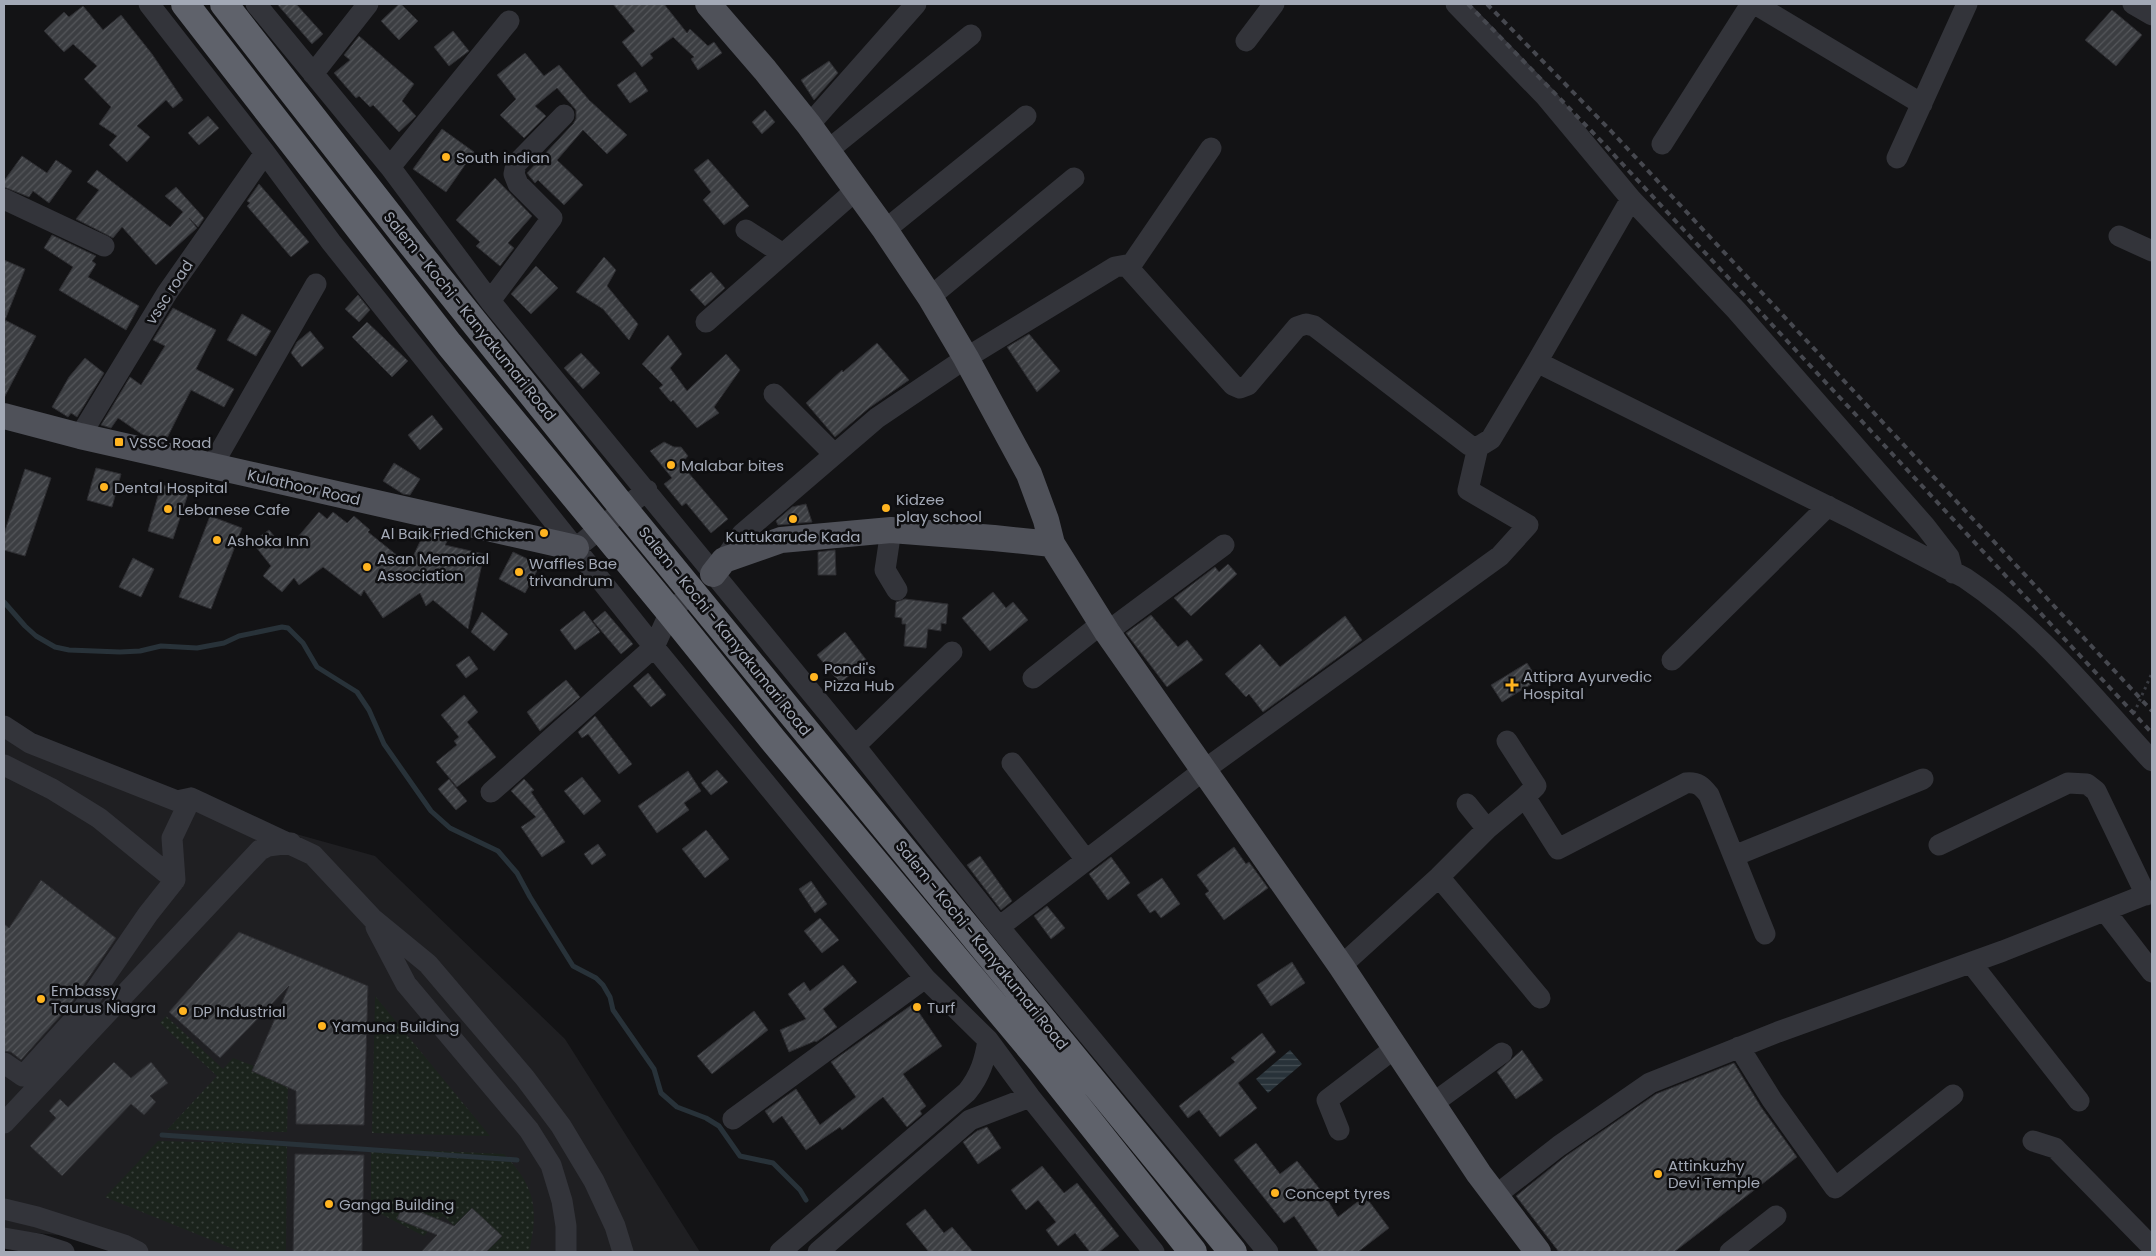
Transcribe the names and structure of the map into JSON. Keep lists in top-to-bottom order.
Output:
{
  "streets": {
    "highway": ["Salem - Kochi - Kanyakumari Road"],
    "main road": ["Kulathoor Road"],
    "street": ["vssc road"]
  },
  "crossings": [
    ["vssc road", "Kulathoor Road"]
  ],
  "places": {
    "other": [
      "South indian",
      "Malabar bites",
      "Dental Hospital",
      "Kidzee play school",
      "Lebanese Cafe",
      "Kuttukarude Kada",
      "Al Baik Fried Chicken",
      "Ashoka Inn",
      "Asan Memorial Association",
      "Waffles Bae trivandrum",
      "Pondi's Pizza Hub",
      "Embassy Taurus Niagra",
      "Turf",
      "DP Industrial",
      "Yamuna Building",
      "Attinkuzhy Devi Temple",
      "Concept tyres",
      "Ganga Building"
    ],
    "transit": ["VSSC Road"],
    "health": ["Attipra Ayurvedic Hospital"]
  }
}
